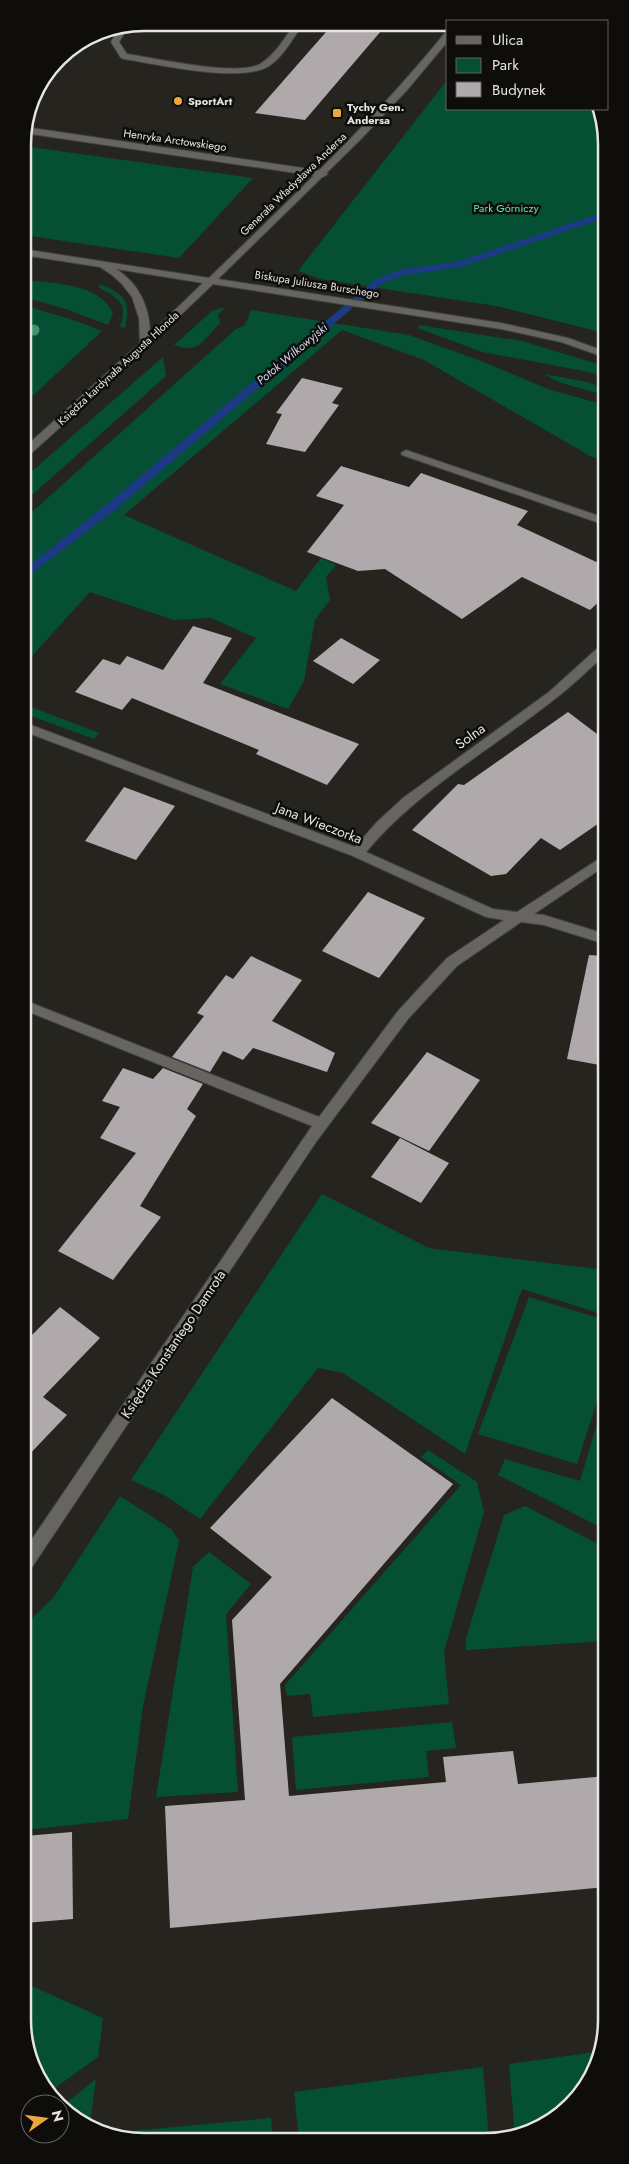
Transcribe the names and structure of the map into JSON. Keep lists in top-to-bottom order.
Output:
{
  "streets": {
    "street": [
      "Henryka Arctowskiego",
      "Generała Władysława Andersa",
      "Biskupa Juliusza Burschego",
      "Księdza kardynała Augusta Hlonda",
      "Solna",
      "Jana Wieczorka",
      "Księdza Konstantego Damrota"
    ]
  },
  "crossings": [
    ["Henryka Arctowskiego", "Generała Władysława Andersa"],
    ["Generała Władysława Andersa", "Biskupa Juliusza Burschego"],
    ["Generała Władysława Andersa", "Księdza kardynała Augusta Hlonda"],
    ["Biskupa Juliusza Burschego", "Księdza kardynała Augusta Hlonda"],
    ["Solna", "Jana Wieczorka"],
    ["Jana Wieczorka", "Księdza Konstantego Damrota"]
  ],
  "water": ["Potok Wilkowyjski"],
  "parks": ["Park Górniczy"],
  "places": {
    "other": ["SportArt"],
    "transit": ["Tychy Gen. Andersa"]
  },
  "legend": ["Ulica", "Park", "Budynek"],
  "north": "right"
}
